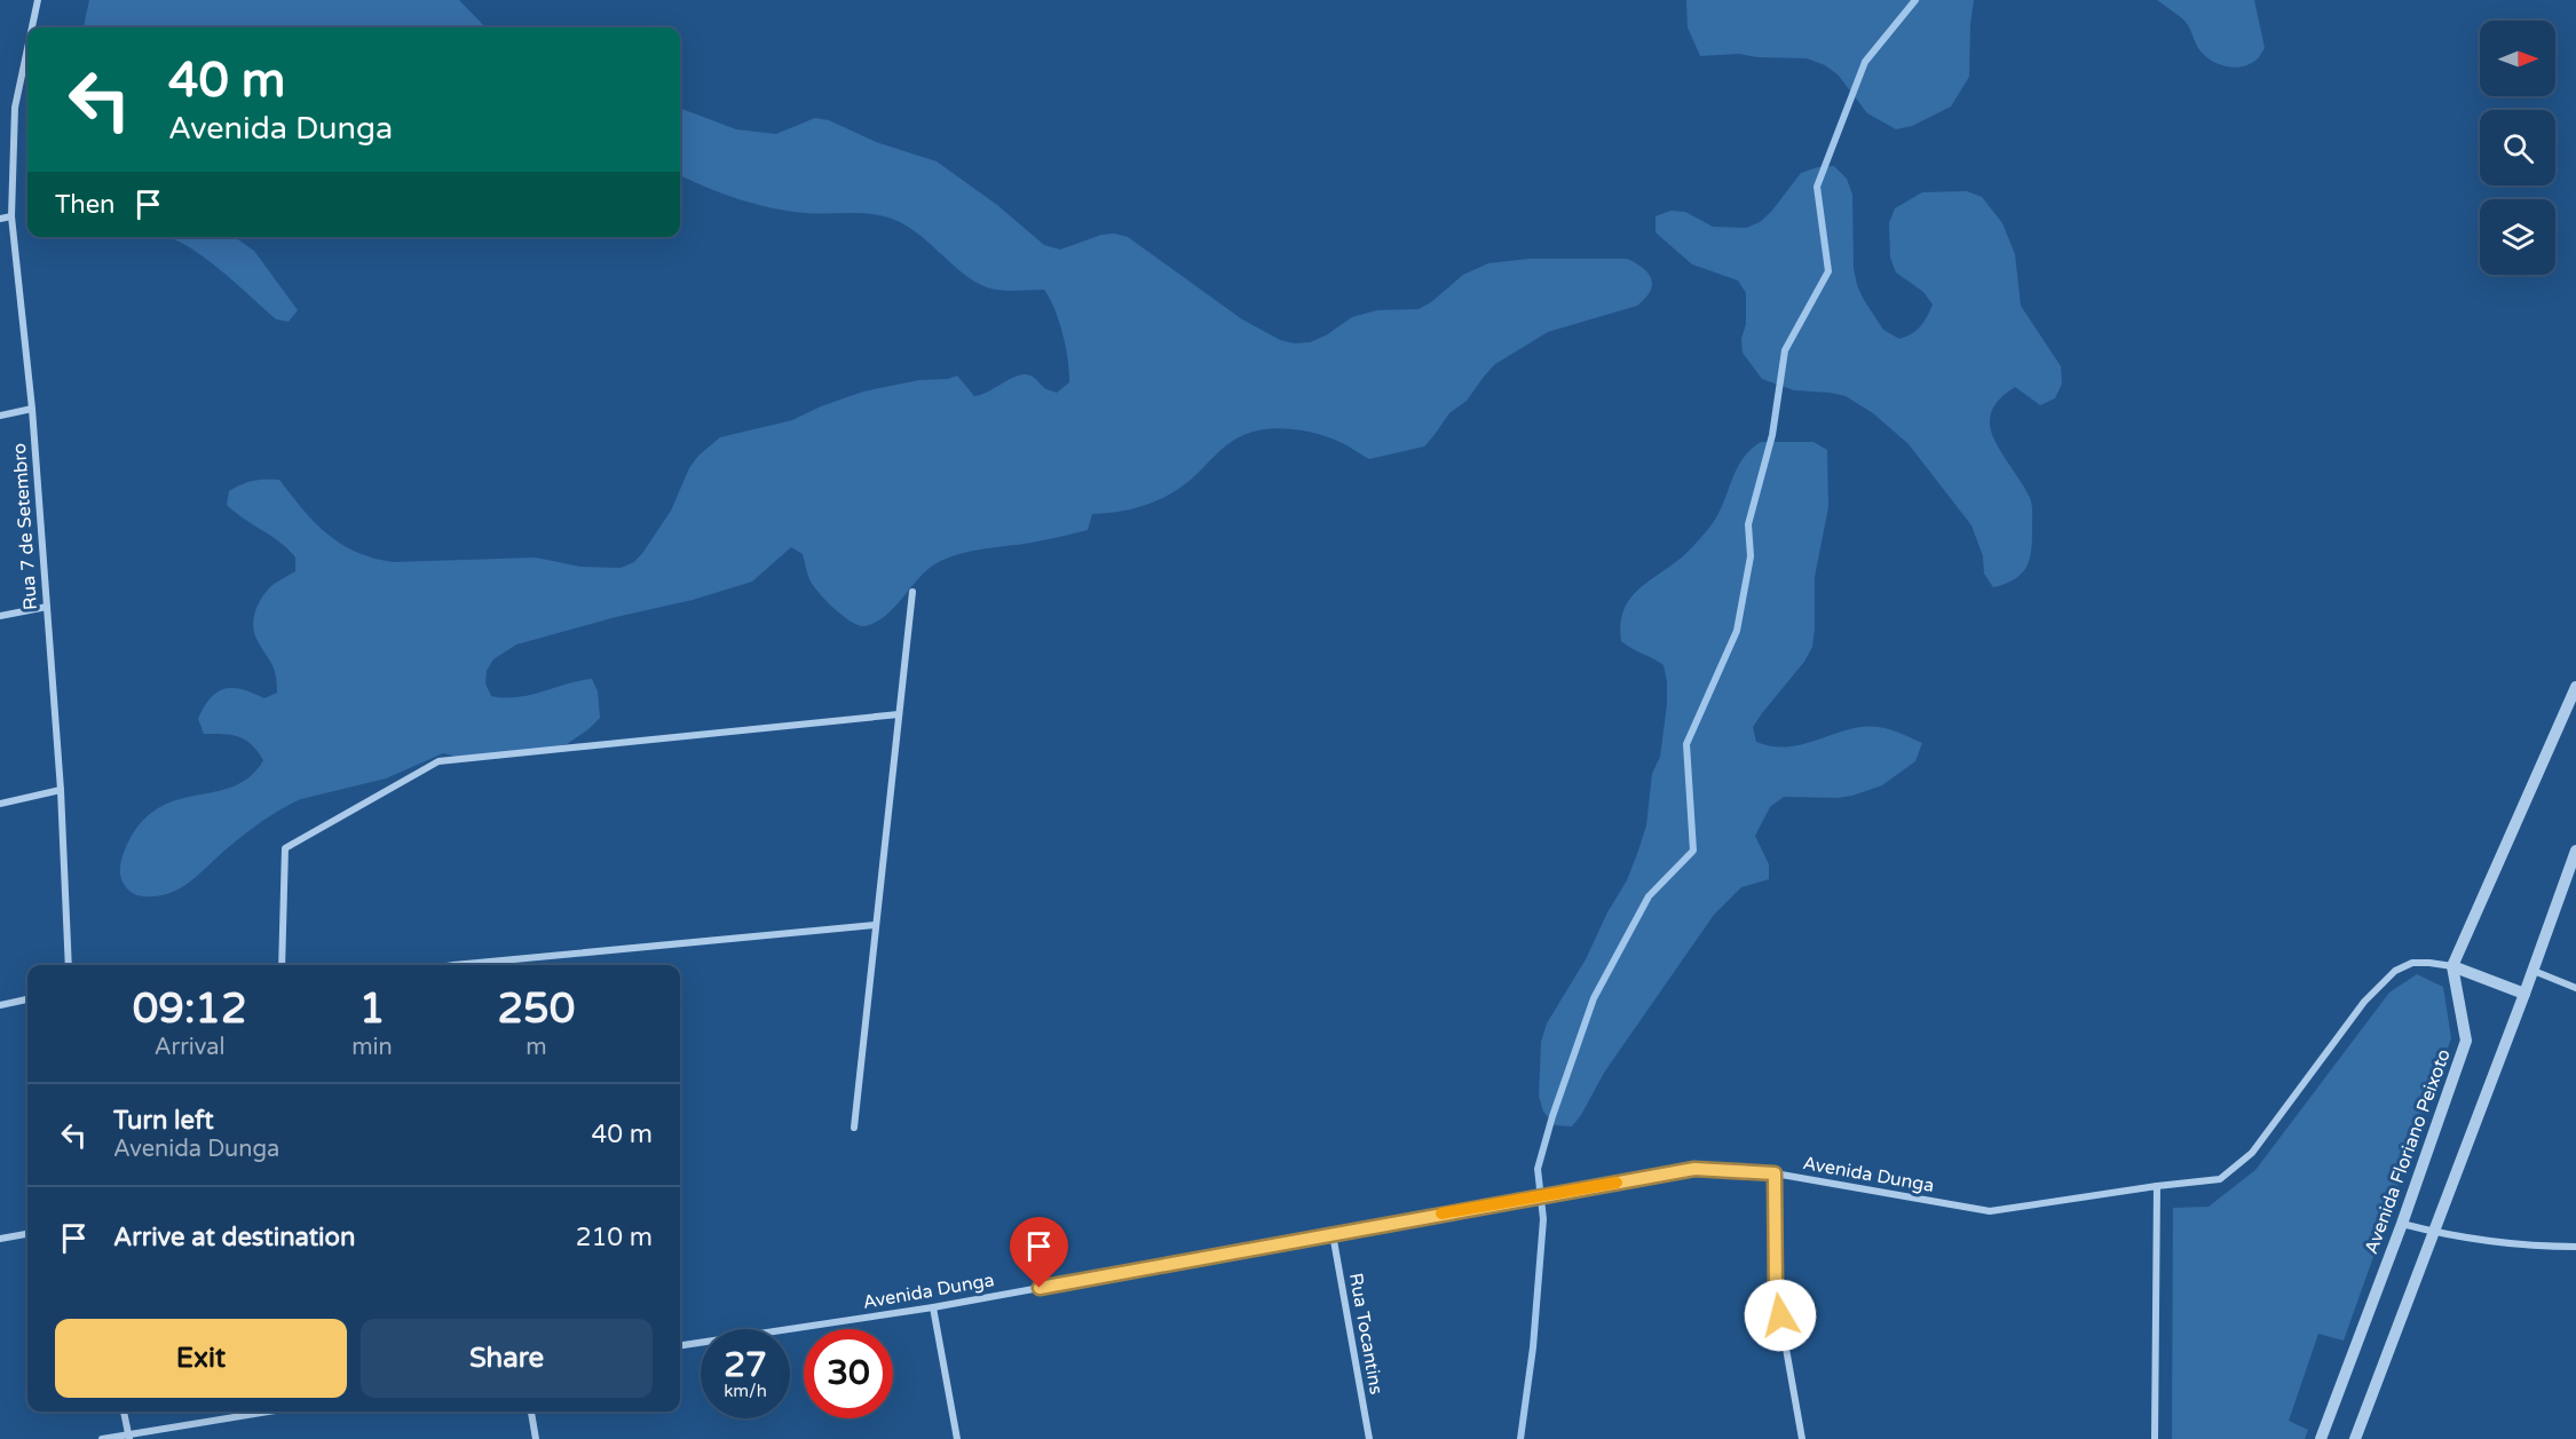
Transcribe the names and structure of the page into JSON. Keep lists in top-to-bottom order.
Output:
{
  "streets": {
    "street": [
      "Rua 7 de Setembro",
      "Avenida Floriano Peixoto",
      "Avenida Dunga",
      "Rua Tocantins"
    ]
  },
  "crossings": [
    ["Avenida Floriano Peixoto", "Avenida Dunga"],
    ["Avenida Dunga", "Rua Tocantins"]
  ],
  "north": "right",
  "page": {
    "turn": ["40 m", "Avenida Dunga"],
    "then": "Then",
    "eta": [
      "09:12",
      "Arrival",
      "1",
      "min",
      "250",
      "m"
    ],
    "list": [
      {
        "name": "Turn left",
        "note": "Avenida Dunga",
        "value": "40 m"
      },
      {
        "name": "Arrive at destination",
        "value": "210 m"
      }
    ],
    "buttons": ["Exit", "Share"],
    "speed": "27 km/h",
    "limit": "30"
  }
}
